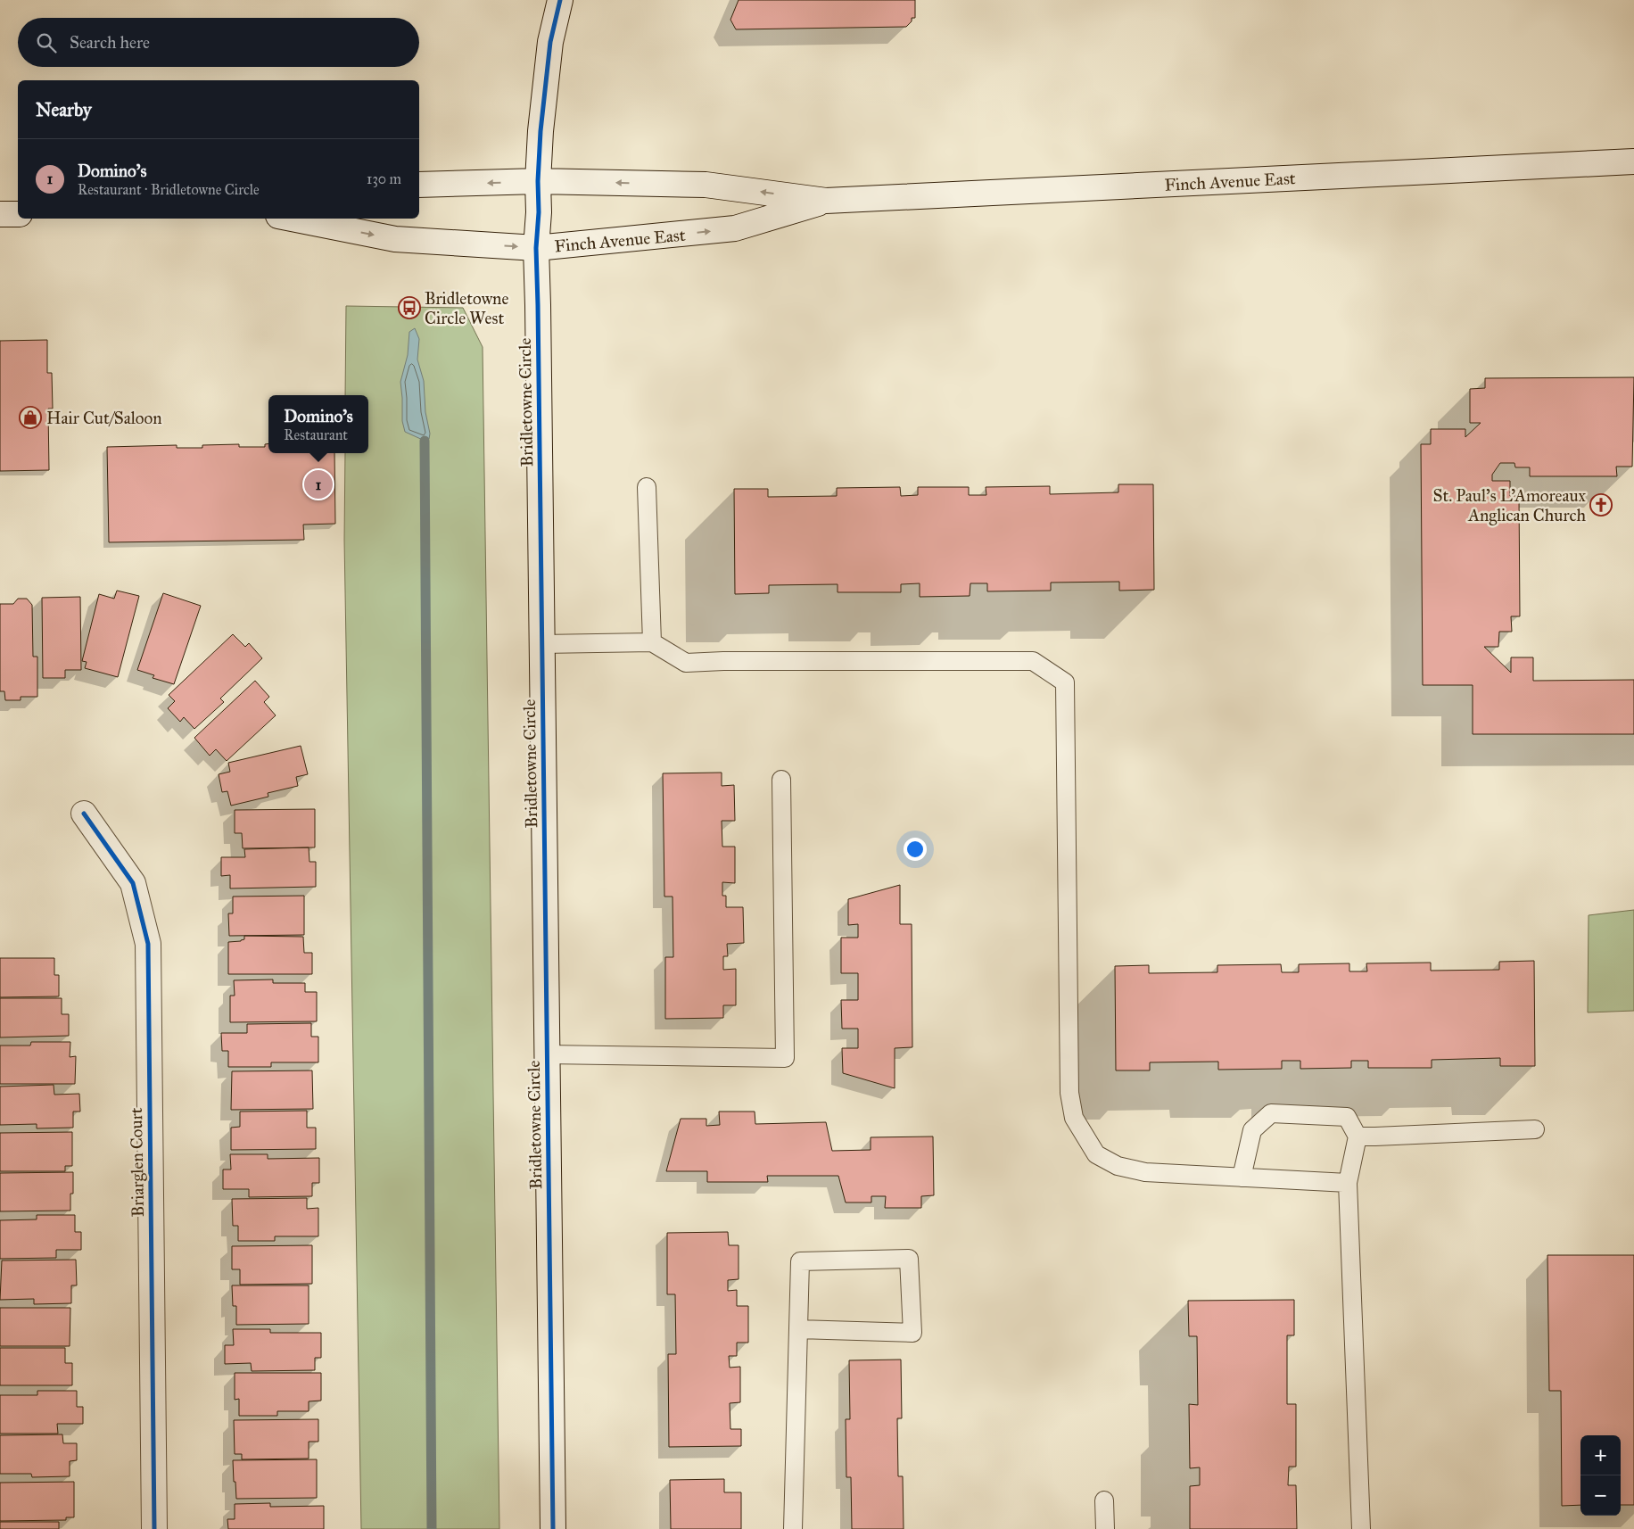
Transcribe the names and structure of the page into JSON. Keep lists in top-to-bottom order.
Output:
{
  "streets": {
    "street": ["Finch Avenue East", "Bridletowne Circle", "Briarglen Court"]
  },
  "crossings": [
    ["Finch Avenue East", "Bridletowne Circle"]
  ],
  "places": {
    "bus stop": ["Bridletowne Circle West"],
    "shop": ["Hair Cut/Saloon"],
    "church": ["St. Paul's L'Amoreaux Anglican Church"]
  },
  "page": {
    "search": "Search here",
    "heading": "Nearby",
    "list": [
      {
        "mark": "1",
        "name": "Domino's",
        "note": "Restaurant · Bridletowne Circle",
        "value": "130 m"
      }
    ],
    "popup": ["Domino's", "Restaurant"],
    "pins": "1",
    "map_buttons": ["+", "−"]
  }
}
